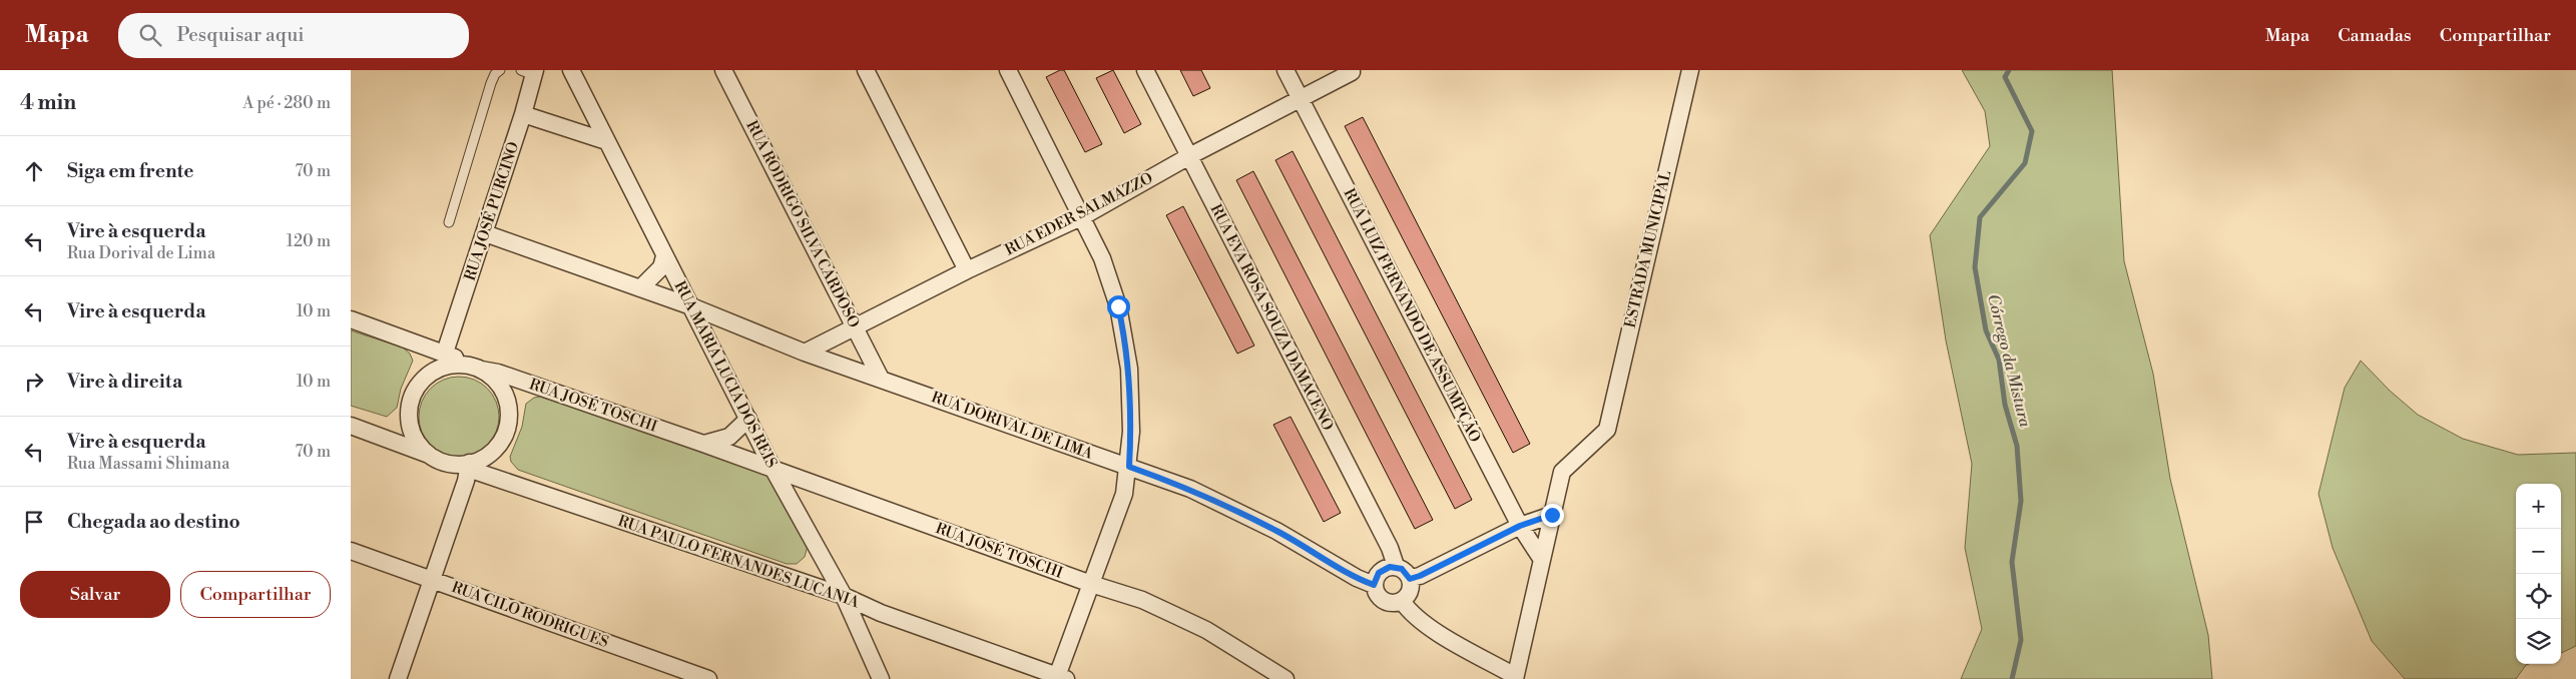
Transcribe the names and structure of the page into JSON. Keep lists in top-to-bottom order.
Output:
{
  "streets": {
    "street": [
      "RUA JOSÉ PURCINO",
      "RUA EDER SALMAZZO",
      "RUA RODRIGO SILVA CARDOSO",
      "ESTRADA MUNICIPAL",
      "RUA LUIZ FERNANDO DE ASSUMPÇÃO",
      "RUA EVA ROSA SOUZA DAMACENO",
      "RUA MARIA LUCIA DOS REIS",
      "RUA JOSÉ TOSCHI",
      "RUA DORIVAL DE LIMA",
      "RUA PAULO FERNANDES LUCANIA",
      "RUA CILO RODRIGUES"
    ]
  },
  "crossings": [
    ["RUA JOSÉ PURCINO", "RUA JOSÉ TOSCHI"],
    ["RUA JOSÉ PURCINO", "RUA DORIVAL DE LIMA"],
    ["RUA EDER SALMAZZO", "RUA RODRIGO SILVA CARDOSO"],
    ["RUA EDER SALMAZZO", "RUA LUIZ FERNANDO DE ASSUMPÇÃO"],
    ["RUA EDER SALMAZZO", "RUA EVA ROSA SOUZA DAMACENO"],
    ["RUA EDER SALMAZZO", "RUA DORIVAL DE LIMA"],
    ["RUA RODRIGO SILVA CARDOSO", "RUA DORIVAL DE LIMA"],
    ["RUA EVA ROSA SOUZA DAMACENO", "RUA DORIVAL DE LIMA"],
    ["RUA MARIA LUCIA DOS REIS", "RUA JOSÉ TOSCHI"],
    ["RUA MARIA LUCIA DOS REIS", "RUA DORIVAL DE LIMA"],
    ["RUA MARIA LUCIA DOS REIS", "RUA PAULO FERNANDES LUCANIA"],
    ["RUA JOSÉ TOSCHI", "RUA PAULO FERNANDES LUCANIA"]
  ],
  "water": ["Córrego da Mistura"],
  "page": {
    "header": "Mapa",
    "search": "Pesquisar aqui",
    "nav": ["Mapa", "Camadas", "Compartilhar"],
    "heading": ["4 min", "A pé · 280 m"],
    "list": [
      ["Siga em frente", "70 m"],
      ["Vire à esquerda", "Rua Dorival de Lima", "120 m"],
      ["Vire à esquerda", "10 m"],
      ["Vire à direita", "10 m"],
      ["Vire à esquerda", "Rua Massami Shimana", "70 m"],
      "Chegada ao destino"
    ],
    "map_buttons": ["+", "−"],
    "buttons": ["Salvar", "Compartilhar"]
  }
}
